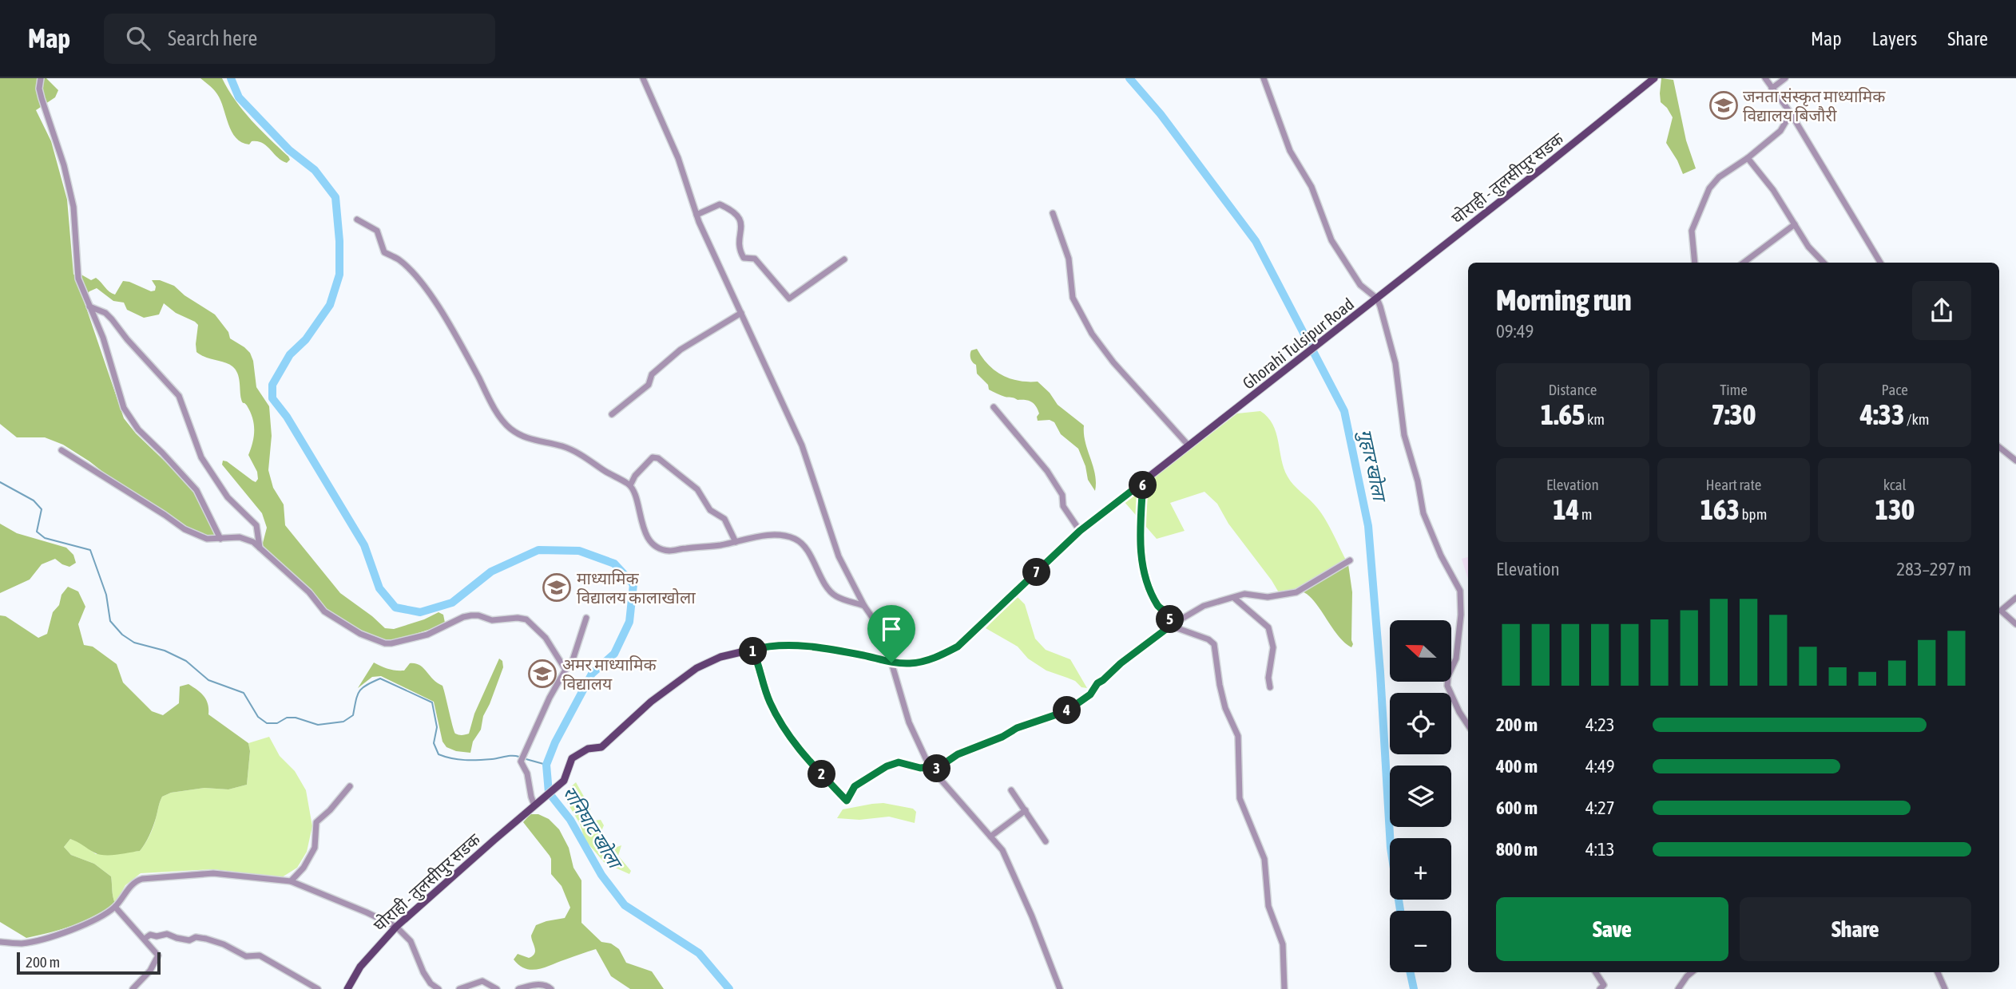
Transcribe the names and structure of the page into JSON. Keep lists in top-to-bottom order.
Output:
{
  "streets": {
    "main road": ["घोराही - तुलसीपुर सडक", "Ghorahi Tulsipur Road"]
  },
  "crossings": [
    ["घोराही - तुलसीपुर सडक", "Ghorahi Tulsipur Road"]
  ],
  "water": ["गुहार खोला", "रानिघाट खोला"],
  "places": {
    "school or university": ["जनता संस्कृत माध्यामिक विद्यालय बिजौरी", "माध्यामिक विद्यालय कालाखोला", "अमर माध्यामिक विद्यालय"]
  },
  "scale_bar": "200 m",
  "north": "left",
  "page": {
    "header": "Map",
    "search": "Search here",
    "nav": ["Map", "Layers", "Share"],
    "heading": ["Morning run", "09:49"],
    "stats": [
      ["Distance", "1.65 km"],
      ["Time", "7:30"],
      ["Pace", "4:33 /km"],
      ["Elevation", "14 m"],
      ["Heart rate", "163 bpm"],
      ["kcal", "130"]
    ],
    "pins": [
      "6",
      "7",
      "5",
      "1",
      "4",
      "3",
      "2"
    ],
    "chart": ["Elevation", "283–297 m"],
    "map_buttons": ["+", "−"],
    "list": [
      {
        "name": "200 m",
        "note": "4:23"
      },
      {
        "name": "400 m",
        "note": "4:49"
      },
      {
        "name": "600 m",
        "note": "4:27"
      },
      {
        "name": "800 m",
        "note": "4:13"
      }
    ],
    "buttons": ["Save", "Share"],
    "scale": "200 m"
  }
}
